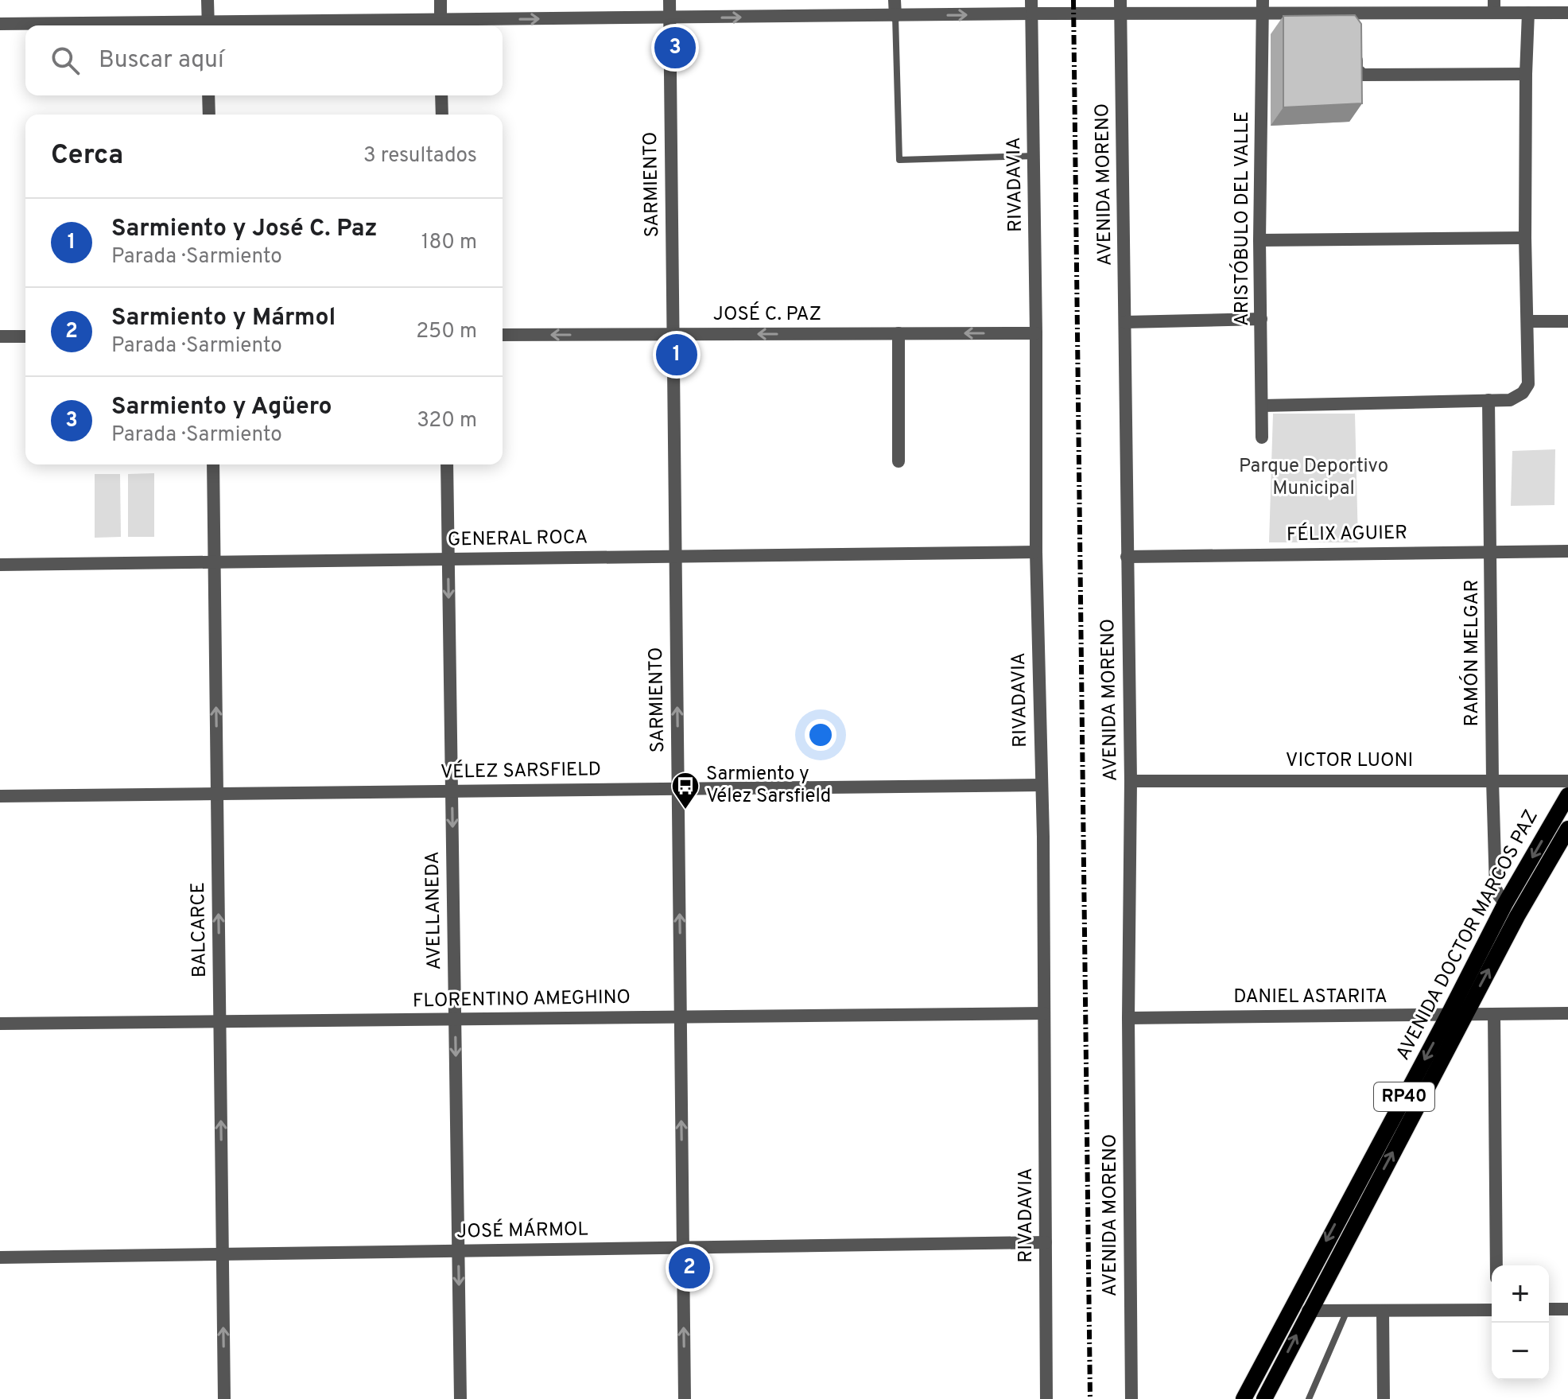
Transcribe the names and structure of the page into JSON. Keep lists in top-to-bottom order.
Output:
{
  "streets": {
    "main road": ["AVENIDA DOCTOR MARCOS PAZ", "RP40"],
    "street": [
      "SARMIENTO",
      "RIVADAVIA",
      "AVENIDA MORENO",
      "ARISTÓBULO DEL VALLE",
      "JOSÉ C. PAZ",
      "FÉLIX AGUIER",
      "GENERAL ROCA",
      "RAMÓN MELGAR",
      "VICTOR LUONI",
      "VÉLEZ SARSFIELD",
      "AVELLANEDA",
      "BALCARCE",
      "DANIEL ASTARITA",
      "FLORENTINO AMEGHINO",
      "JOSÉ MÁRMOL"
    ]
  },
  "crossings": [
    ["SARMIENTO", "JOSÉ C. PAZ"],
    ["SARMIENTO", "GENERAL ROCA"],
    ["SARMIENTO", "VÉLEZ SARSFIELD"],
    ["SARMIENTO", "FLORENTINO AMEGHINO"],
    ["SARMIENTO", "JOSÉ MÁRMOL"],
    ["RIVADAVIA", "JOSÉ C. PAZ"],
    ["RIVADAVIA", "GENERAL ROCA"],
    ["RIVADAVIA", "VÉLEZ SARSFIELD"],
    ["RIVADAVIA", "FLORENTINO AMEGHINO"],
    ["RIVADAVIA", "JOSÉ MÁRMOL"],
    ["AVENIDA MORENO", "FÉLIX AGUIER"],
    ["AVENIDA MORENO", "VICTOR LUONI"],
    ["AVENIDA MORENO", "DANIEL ASTARITA"],
    ["FÉLIX AGUIER", "RAMÓN MELGAR"],
    ["GENERAL ROCA", "AVELLANEDA"],
    ["GENERAL ROCA", "BALCARCE"],
    ["RAMÓN MELGAR", "VICTOR LUONI"],
    ["RAMÓN MELGAR", "AVENIDA DOCTOR MARCOS PAZ"],
    ["VÉLEZ SARSFIELD", "AVELLANEDA"],
    ["VÉLEZ SARSFIELD", "BALCARCE"],
    ["AVELLANEDA", "FLORENTINO AMEGHINO"],
    ["AVELLANEDA", "JOSÉ MÁRMOL"],
    ["BALCARCE", "FLORENTINO AMEGHINO"],
    ["BALCARCE", "JOSÉ MÁRMOL"],
    ["AVENIDA DOCTOR MARCOS PAZ", "DANIEL ASTARITA"]
  ],
  "one_way": [
    "SARMIENTO",
    "JOSÉ C. PAZ",
    "AVELLANEDA",
    "BALCARCE"
  ],
  "parks": ["Parque Deportivo Municipal"],
  "places": {
    "bus stop": ["Sarmiento y Vélez Sarsfield"]
  },
  "page": {
    "pins": ["3", "1", "2"],
    "search": "Buscar aquí",
    "heading": ["Cerca", "3 resultados"],
    "list": [
      {
        "mark": "1",
        "name": "Sarmiento y José C. Paz",
        "note": "Parada · Sarmiento",
        "value": "180 m"
      },
      {
        "mark": "2",
        "name": "Sarmiento y Mármol",
        "note": "Parada · Sarmiento",
        "value": "250 m"
      },
      {
        "mark": "3",
        "name": "Sarmiento y Agüero",
        "note": "Parada · Sarmiento",
        "value": "320 m"
      }
    ],
    "map_buttons": ["+", "−"]
  }
}
